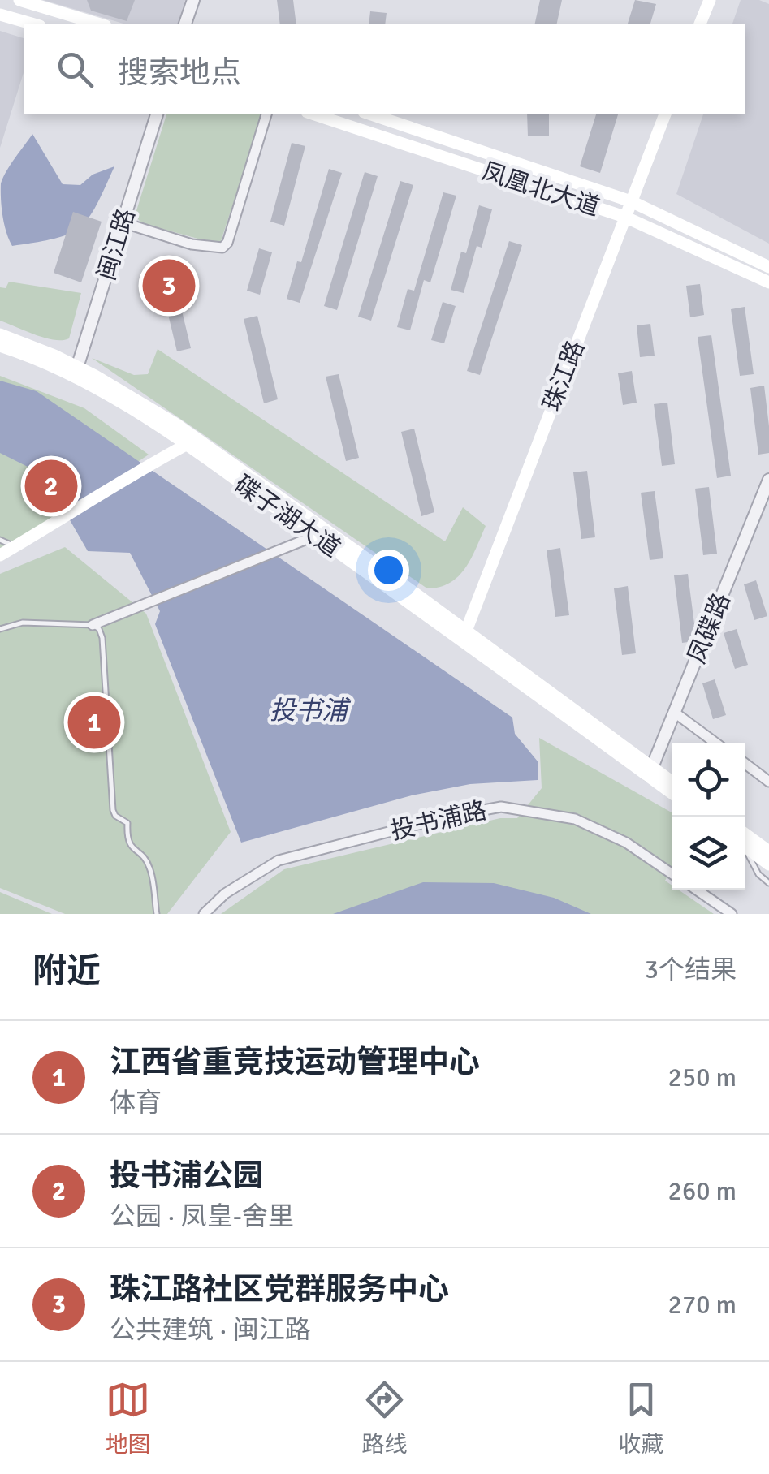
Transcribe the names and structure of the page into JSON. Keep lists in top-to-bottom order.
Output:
{
  "streets": {
    "main road": ["凤凰北大道", "珠江路", "碟子湖大道"],
    "street": ["闽江路", "凤碟路", "投书浦路"]
  },
  "crossings": [
    ["凤凰北大道", "珠江路"],
    ["闽江路", "碟子湖大道"],
    ["珠江路", "碟子湖大道"],
    ["碟子湖大道", "凤碟路"]
  ],
  "water": ["投书浦"],
  "page": {
    "search": "搜索地点",
    "pins": ["3", "2", "1"],
    "heading": ["附近", "3个结果"],
    "list": [
      {
        "mark": "1",
        "name": "江西省重竞技运动管理中心",
        "note": "体育",
        "value": "250 m"
      },
      {
        "mark": "2",
        "name": "投书浦公园",
        "note": "公园 · 凤皇-舍里",
        "value": "260 m"
      },
      {
        "mark": "3",
        "name": "珠江路社区党群服务中心",
        "note": "公共建筑 · 闽江路",
        "value": "270 m"
      }
    ],
    "nav": ["地图", "路线", "收藏"]
  }
}
